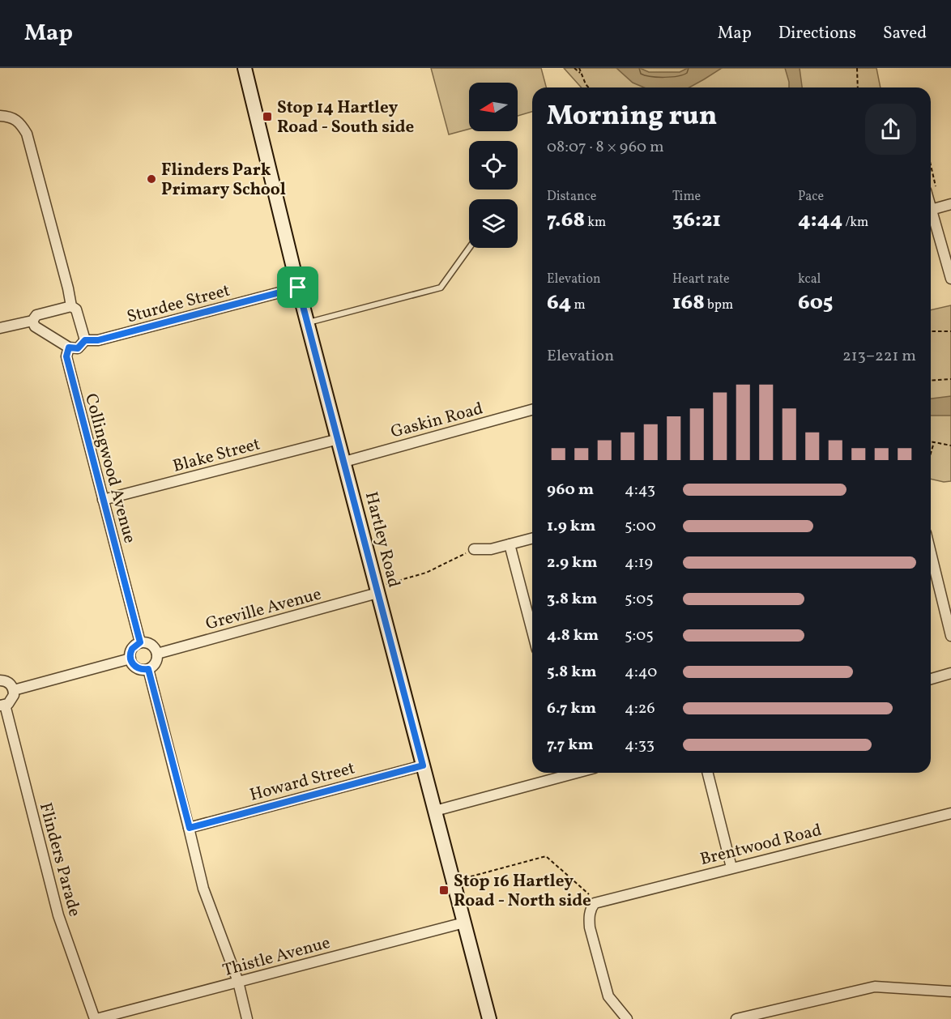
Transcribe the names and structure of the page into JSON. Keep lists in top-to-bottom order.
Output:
{
  "streets": {
    "street": [
      "Sturdee Street",
      "Gaskin Road",
      "Blake Street",
      "Collingwood Avenue",
      "Hartley Road",
      "Greville Avenue",
      "Howard Street",
      "Brentwood Road",
      "Flinders Parade",
      "Thistle Avenue"
    ]
  },
  "crossings": [
    ["Sturdee Street", "Collingwood Avenue"],
    ["Sturdee Street", "Hartley Road"],
    ["Gaskin Road", "Hartley Road"],
    ["Blake Street", "Collingwood Avenue"],
    ["Blake Street", "Hartley Road"],
    ["Collingwood Avenue", "Greville Avenue"],
    ["Hartley Road", "Greville Avenue"],
    ["Hartley Road", "Howard Street"],
    ["Hartley Road", "Thistle Avenue"],
    ["Flinders Parade", "Thistle Avenue"]
  ],
  "places": {
    "transit": ["Stop 14 Hartley Road - South side", "Stop 16 Hartley Road - North side"],
    "other": ["Flinders Park Primary School"]
  },
  "north": "left",
  "page": {
    "header": "Map",
    "nav": ["Map", "Directions", "Saved"],
    "heading": ["Morning run", "08:07 · 8 × 960 m"],
    "stats": [
      ["Distance", "7.68 km"],
      ["Time", "36:21"],
      ["Pace", "4:44 /km"],
      ["Elevation", "64 m"],
      ["Heart rate", "168 bpm"],
      ["kcal", "605"]
    ],
    "chart": ["Elevation", "213–221 m"],
    "list": [
      {
        "name": "960 m",
        "note": "4:43"
      },
      {
        "name": "1.9 km",
        "note": "5:00"
      },
      {
        "name": "2.9 km",
        "note": "4:19"
      },
      {
        "name": "3.8 km",
        "note": "5:05"
      },
      {
        "name": "4.8 km",
        "note": "5:05"
      },
      {
        "name": "5.8 km",
        "note": "4:40"
      },
      {
        "name": "6.7 km",
        "note": "4:26"
      },
      {
        "name": "7.7 km",
        "note": "4:33"
      }
    ]
  }
}
